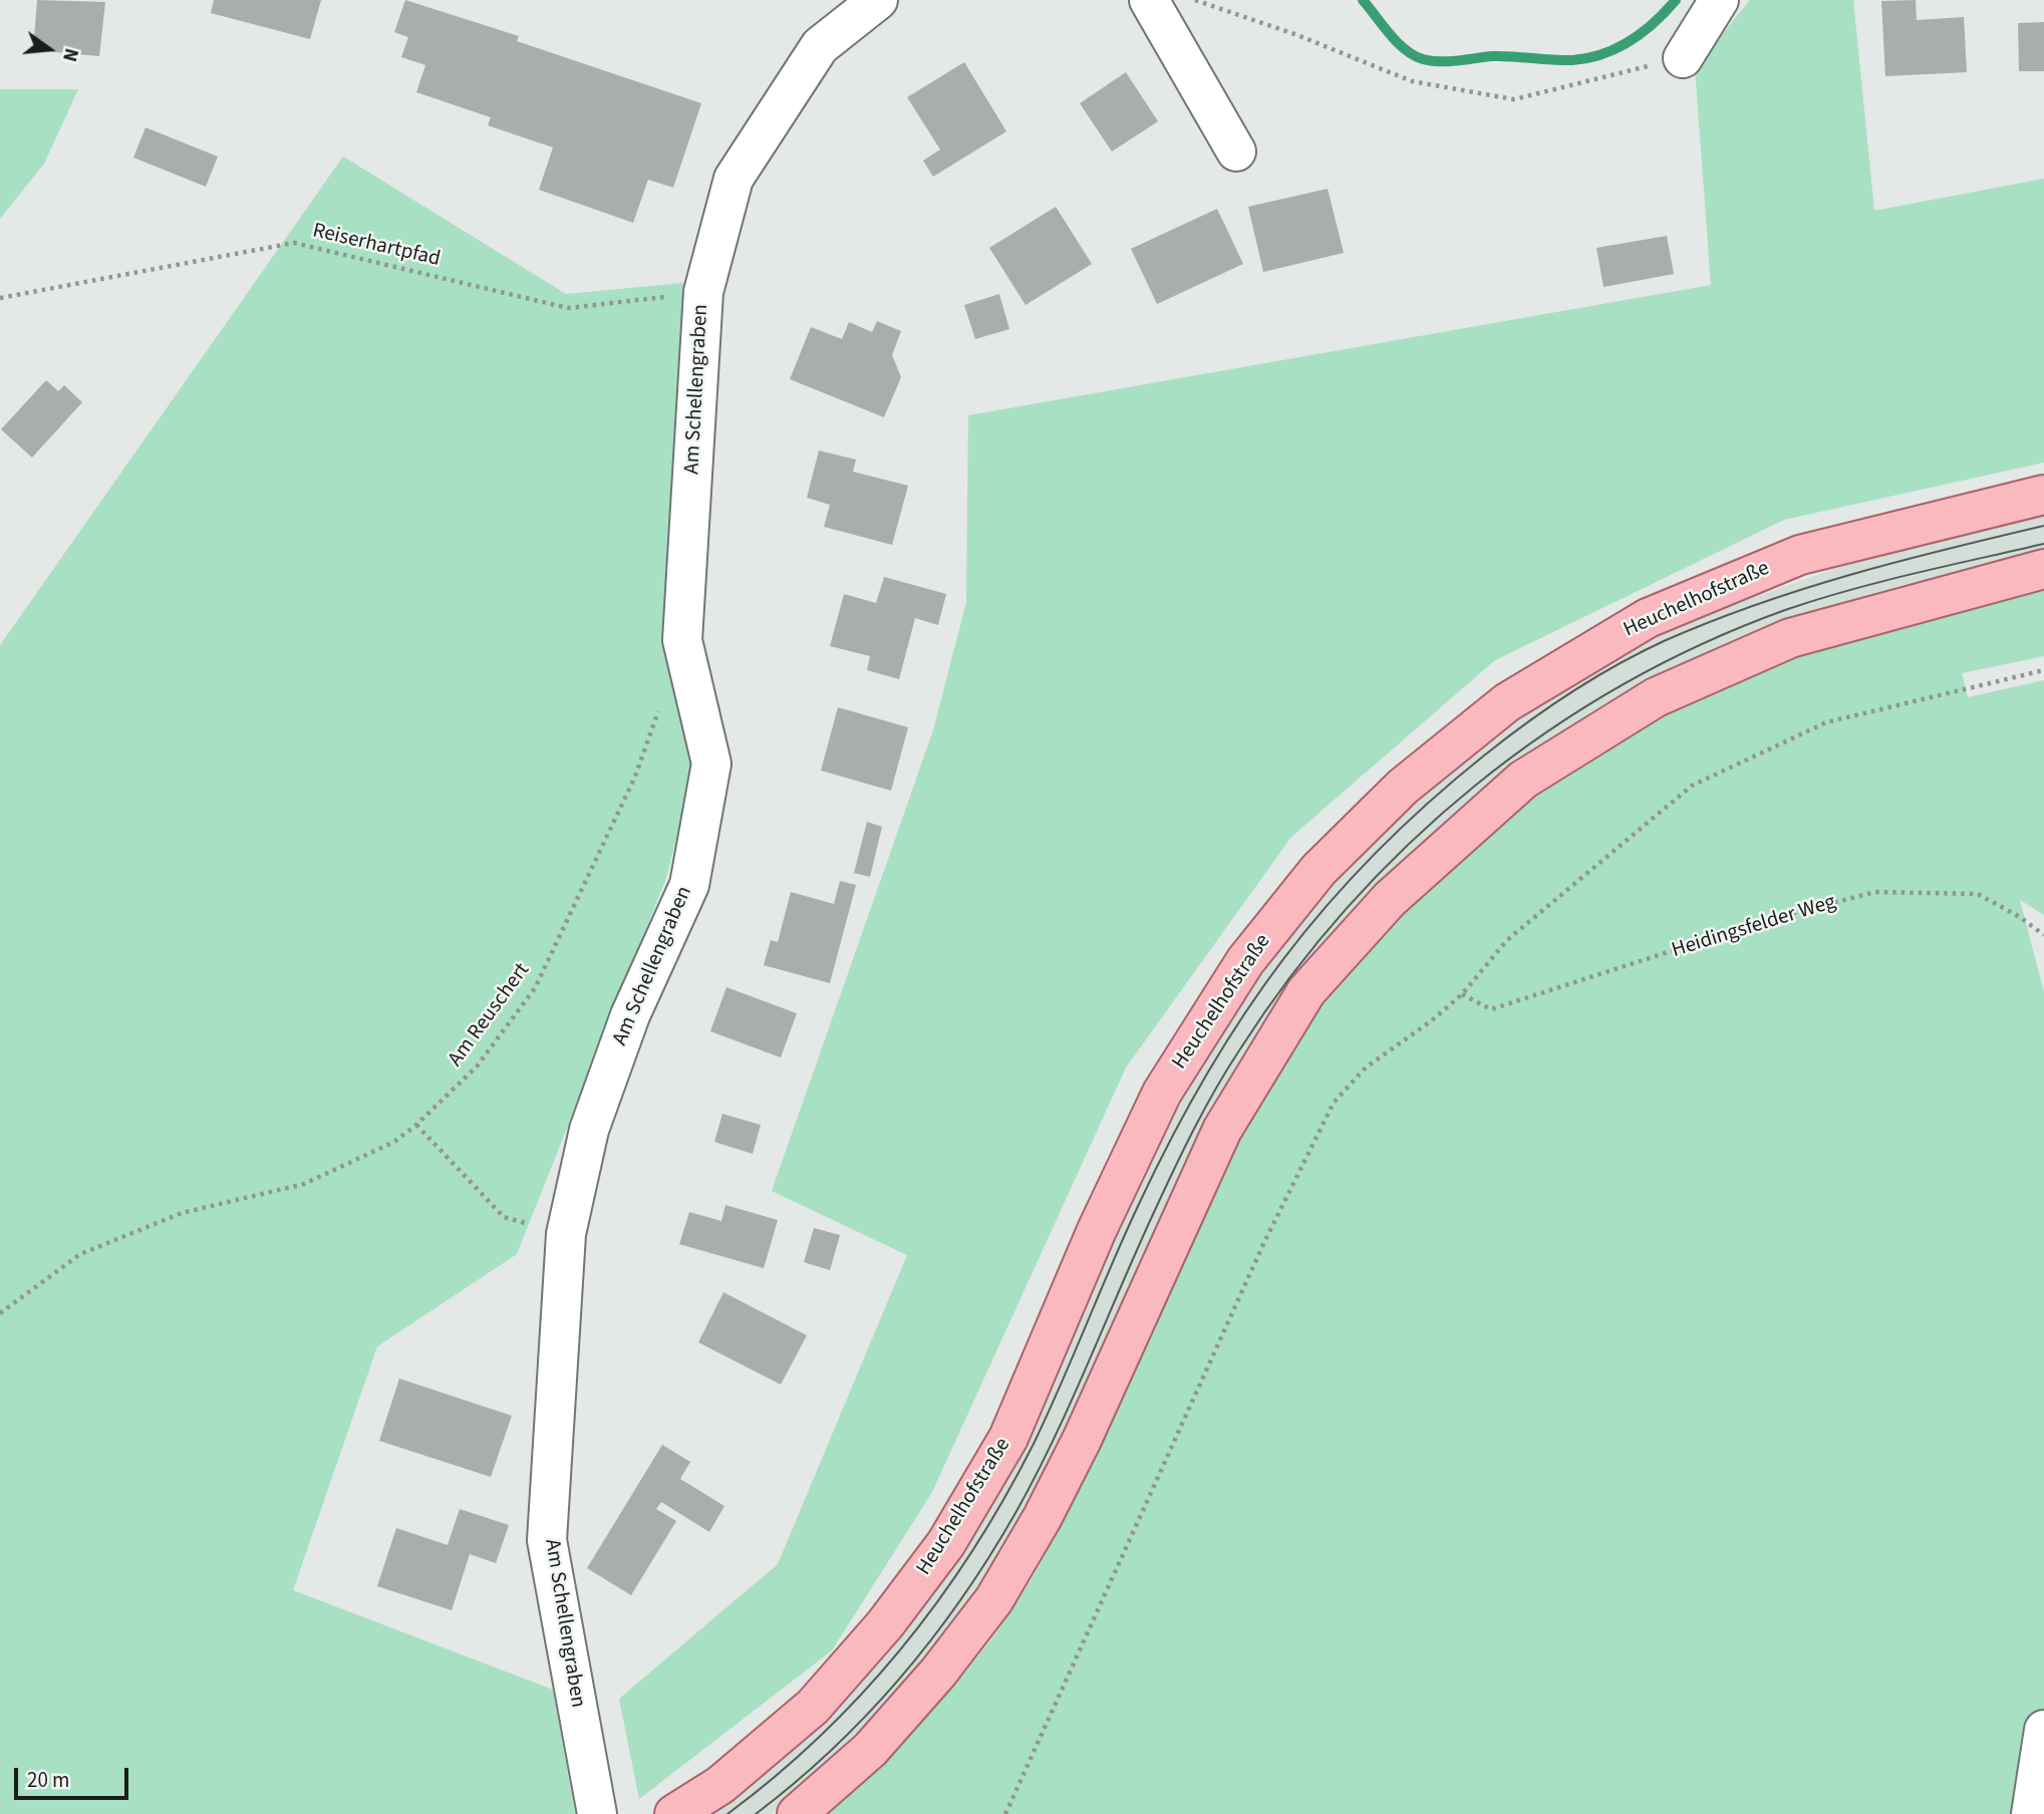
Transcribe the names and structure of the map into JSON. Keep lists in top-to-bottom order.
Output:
{
  "streets": {
    "main road": ["Heuchelhofstraße"],
    "street": ["Am Schellengraben"],
    "path": ["Reiserhartpfad", "Heidingsfelder Weg", "Am Reuschert"]
  },
  "crossings": [
    ["Reiserhartpfad", "Am Schellengraben"]
  ],
  "scale_bar": "20 m",
  "north": "right"
}
